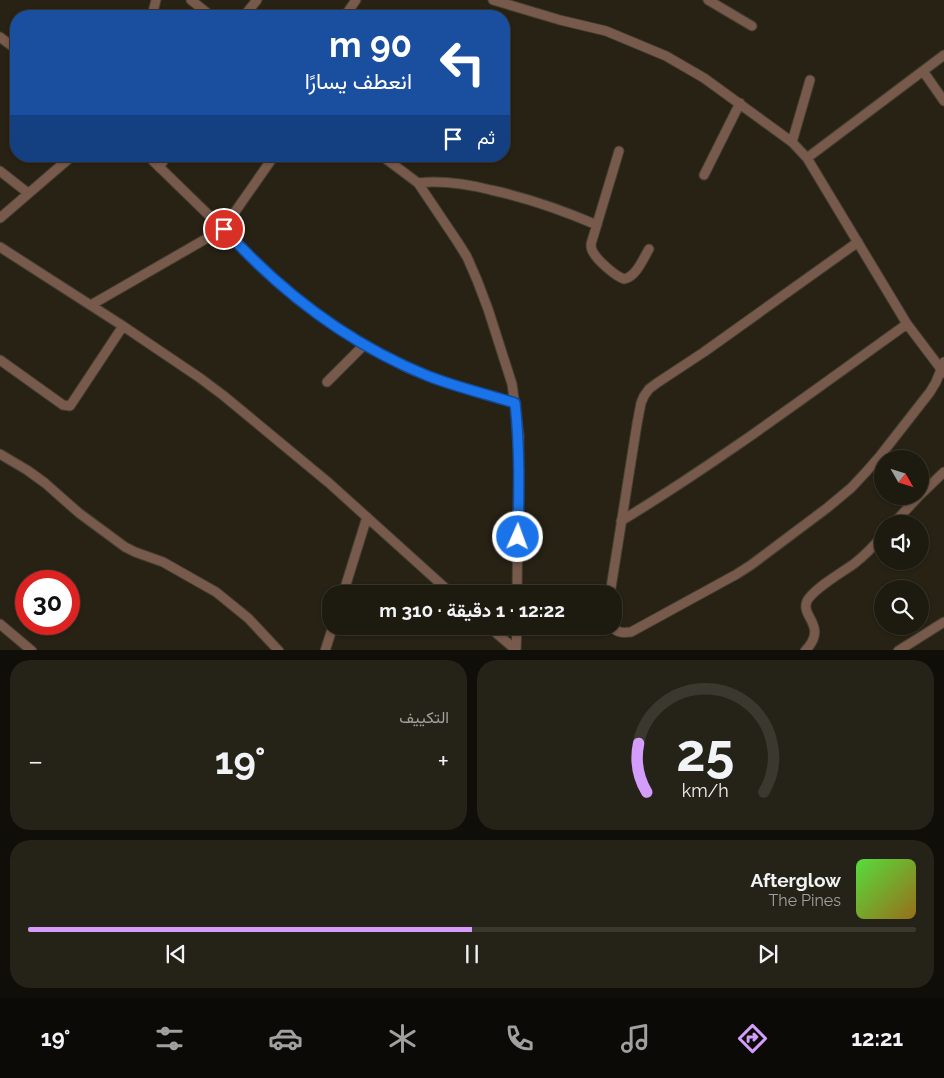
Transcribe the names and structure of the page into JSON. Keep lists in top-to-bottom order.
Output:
{
  "north": "bottom right",
  "page": {
    "turn": ["90 m", "انعطف يسارًا"],
    "then": "ثم",
    "limit": "30",
    "trip": "12:22 · 1 دقيقة · 310 m",
    "tile": "التكييف",
    "heat": ["−", "19°", "+"],
    "song": ["Afterglow", "The Pines"],
    "tabs": ["12:21", "19°"],
    "gauge": ["25", "km/h"]
  }
}
